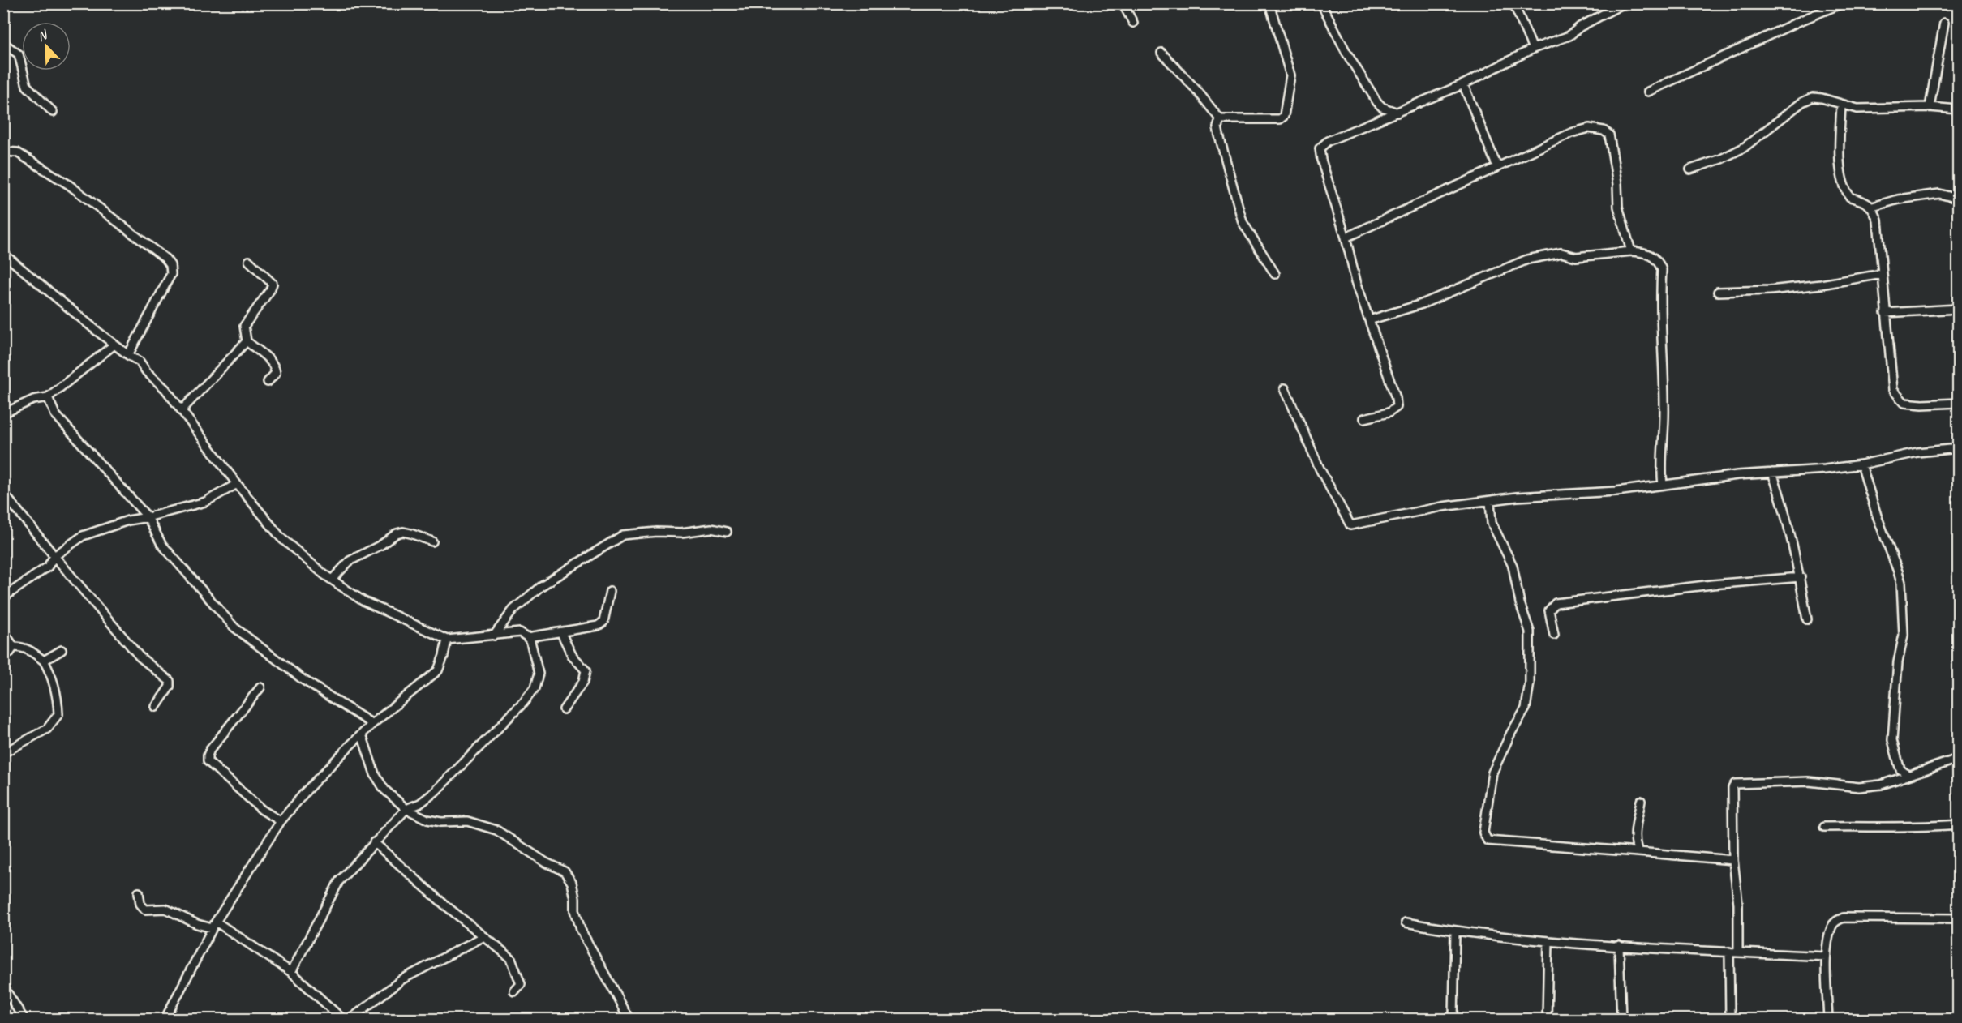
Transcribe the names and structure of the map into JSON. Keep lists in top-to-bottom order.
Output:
{
  "north": "top left"
}
